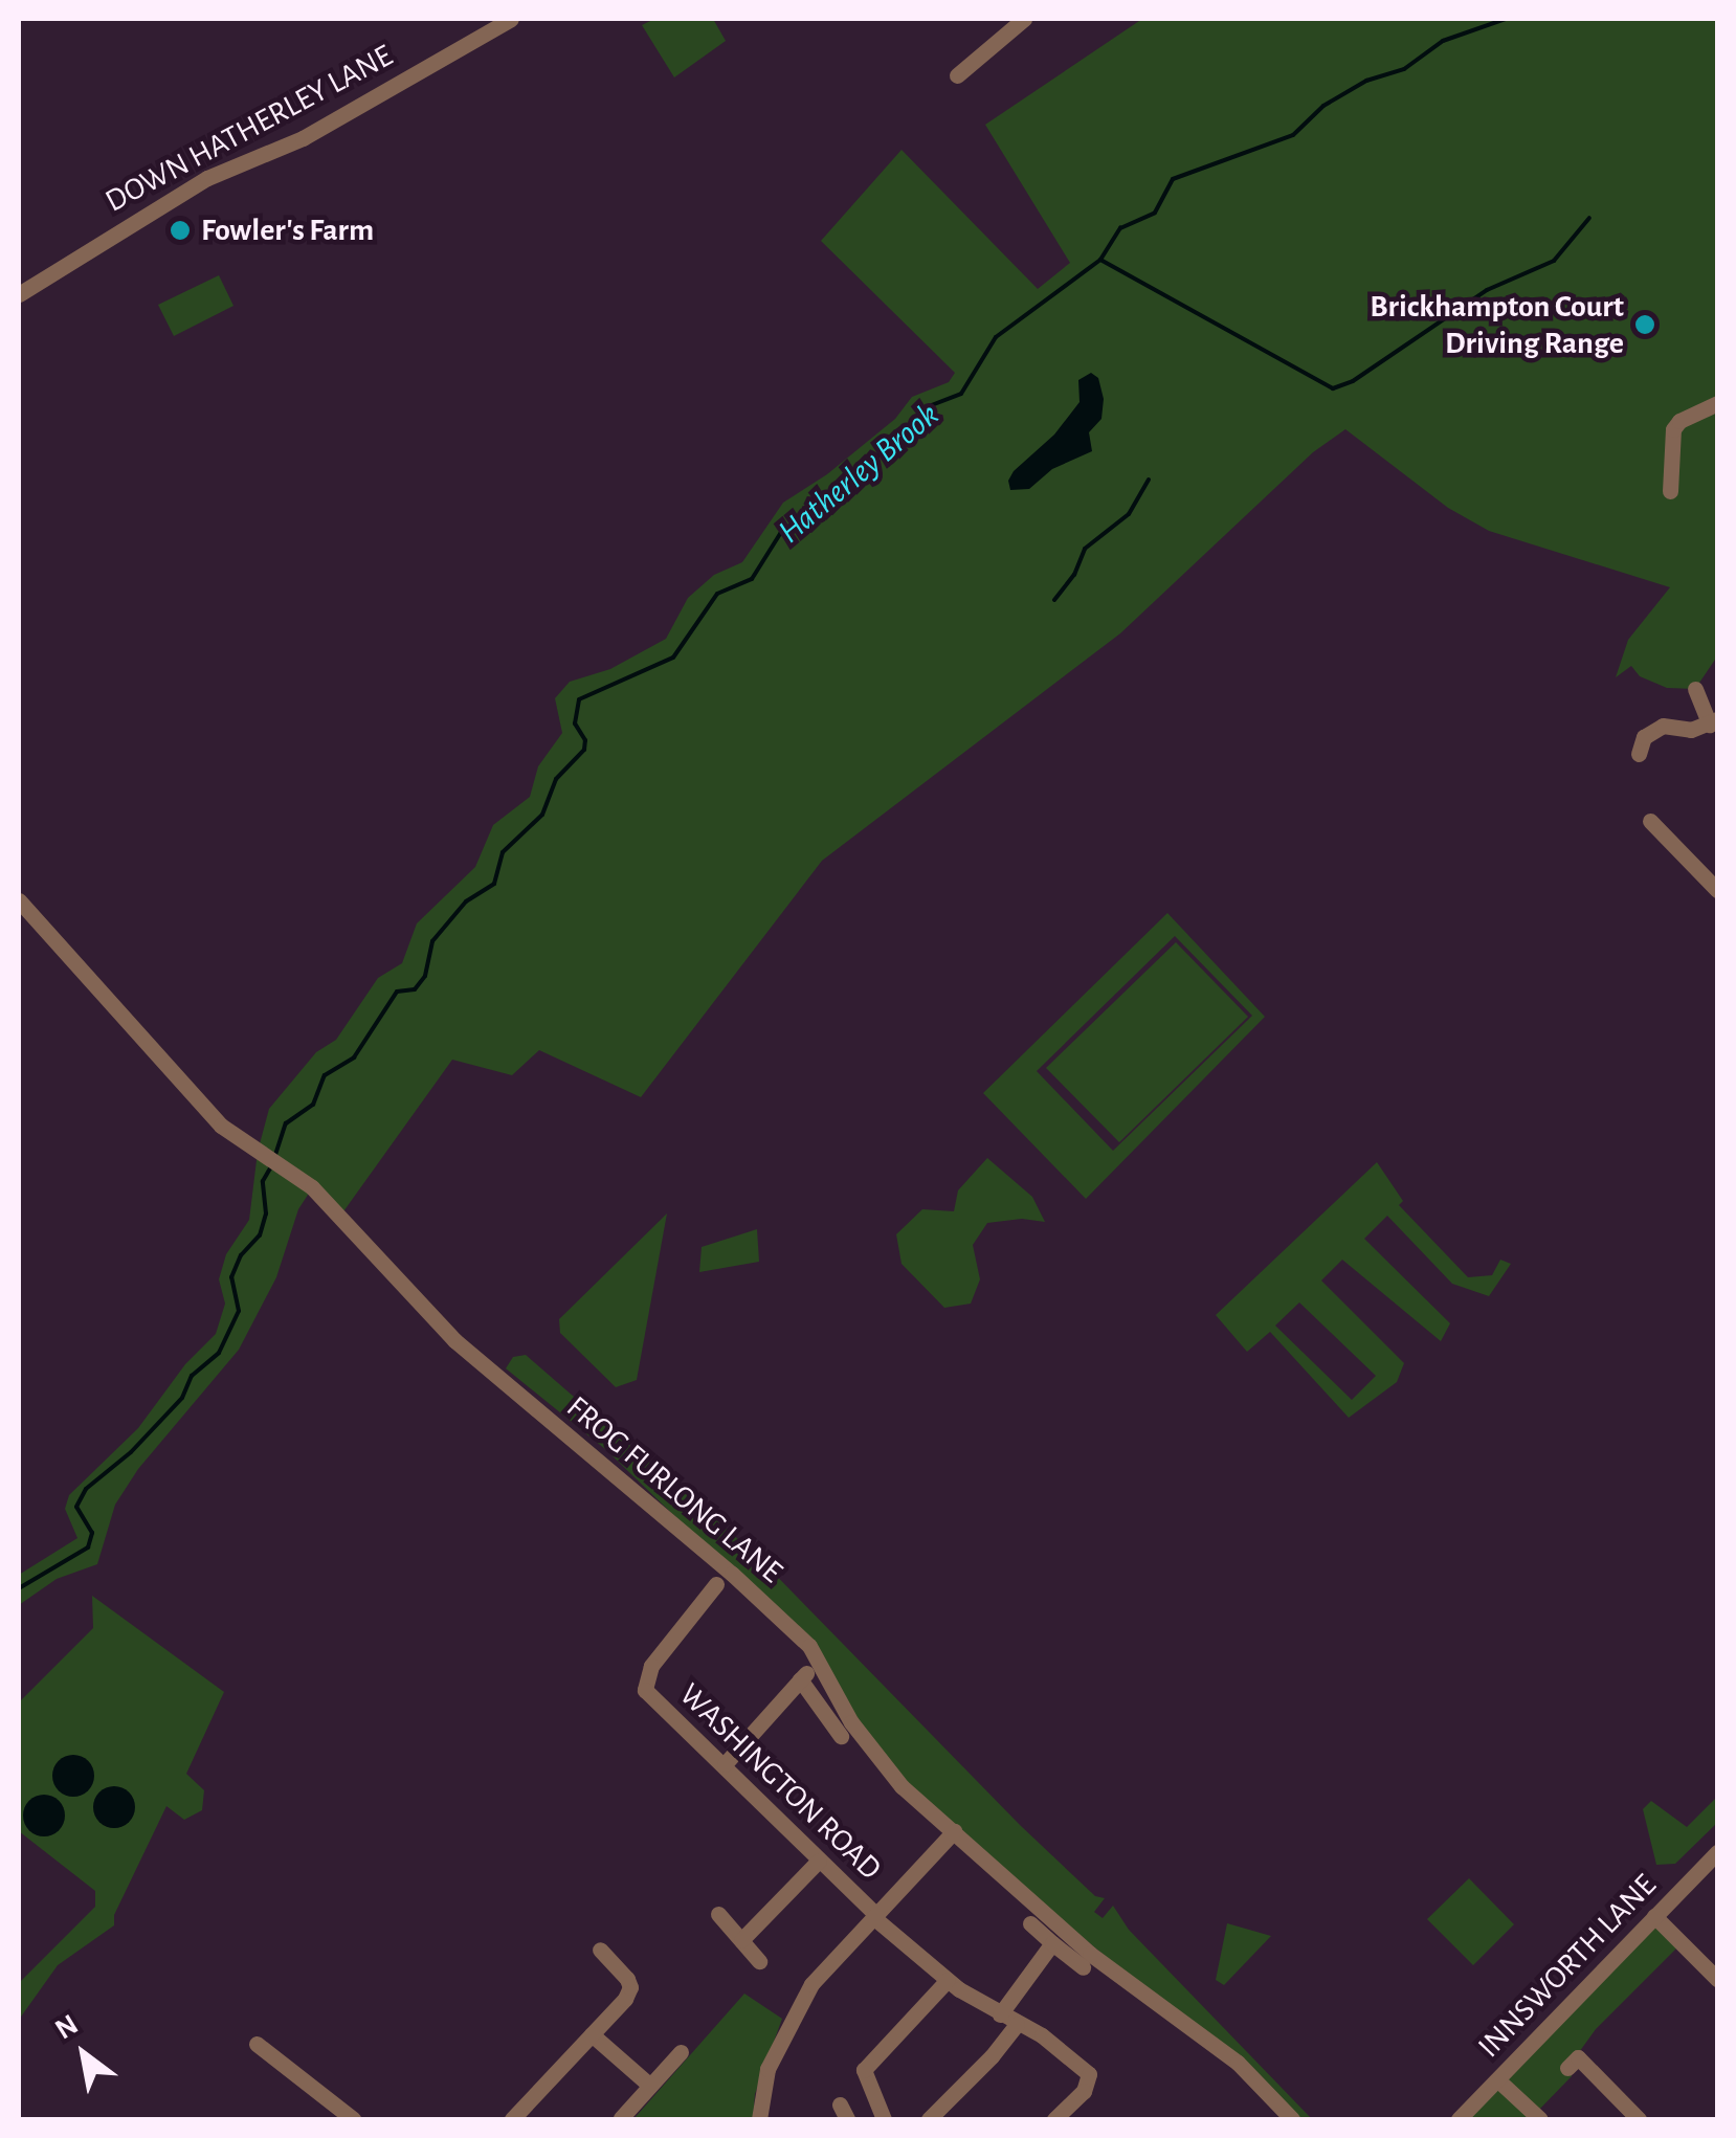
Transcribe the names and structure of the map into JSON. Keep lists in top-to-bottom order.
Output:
{
  "streets": {
    "street": [
      "DOWN HATHERLEY LANE",
      "FROG FURLONG LANE",
      "WASHINGTON ROAD",
      "INNSWORTH LANE"
    ]
  },
  "water": ["Hatherley Brook"],
  "places": ["Fowler's Farm", "Brickhampton Court Driving Range"],
  "north": "top left"
}
